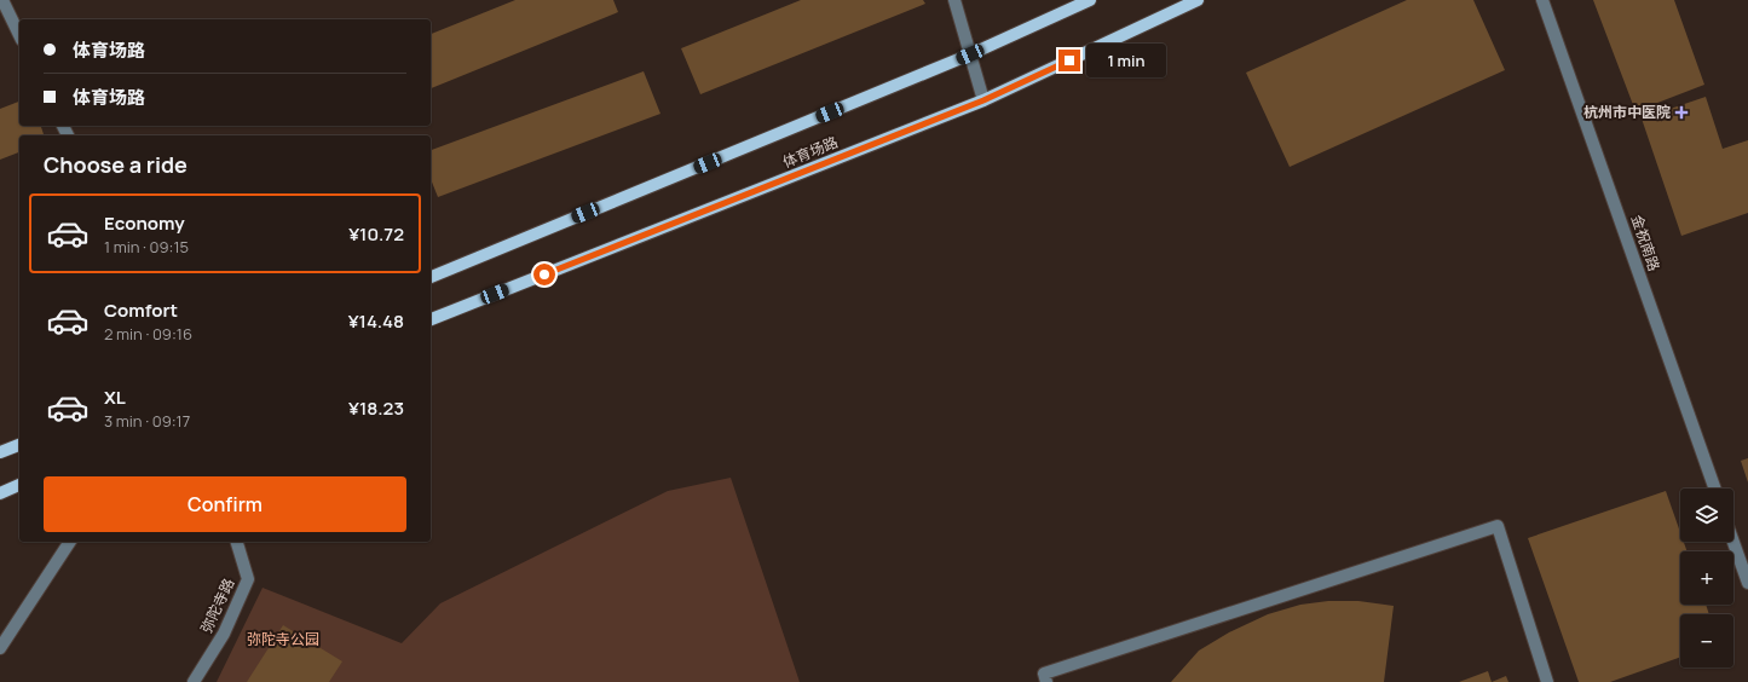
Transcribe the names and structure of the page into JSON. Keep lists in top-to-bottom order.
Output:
{
  "streets": {
    "main road": ["体育场路"],
    "street": ["金祝南路", "弥陀寺路"]
  },
  "parks": ["弥陀寺公园"],
  "places": {
    "health": ["杭州市中医院"]
  },
  "page": {
    "banner": ["体育场路", "体育场路"],
    "bubble": "1 min",
    "heading": "Choose a ride",
    "list": [
      {
        "name": "Economy",
        "note": "1 min · 09:15",
        "value": "¥10.72"
      },
      {
        "name": "Comfort",
        "note": "2 min · 09:16",
        "value": "¥14.48"
      },
      {
        "name": "XL",
        "note": "3 min · 09:17",
        "value": "¥18.23"
      }
    ],
    "buttons": "Confirm",
    "map_buttons": ["+", "−"]
  }
}
